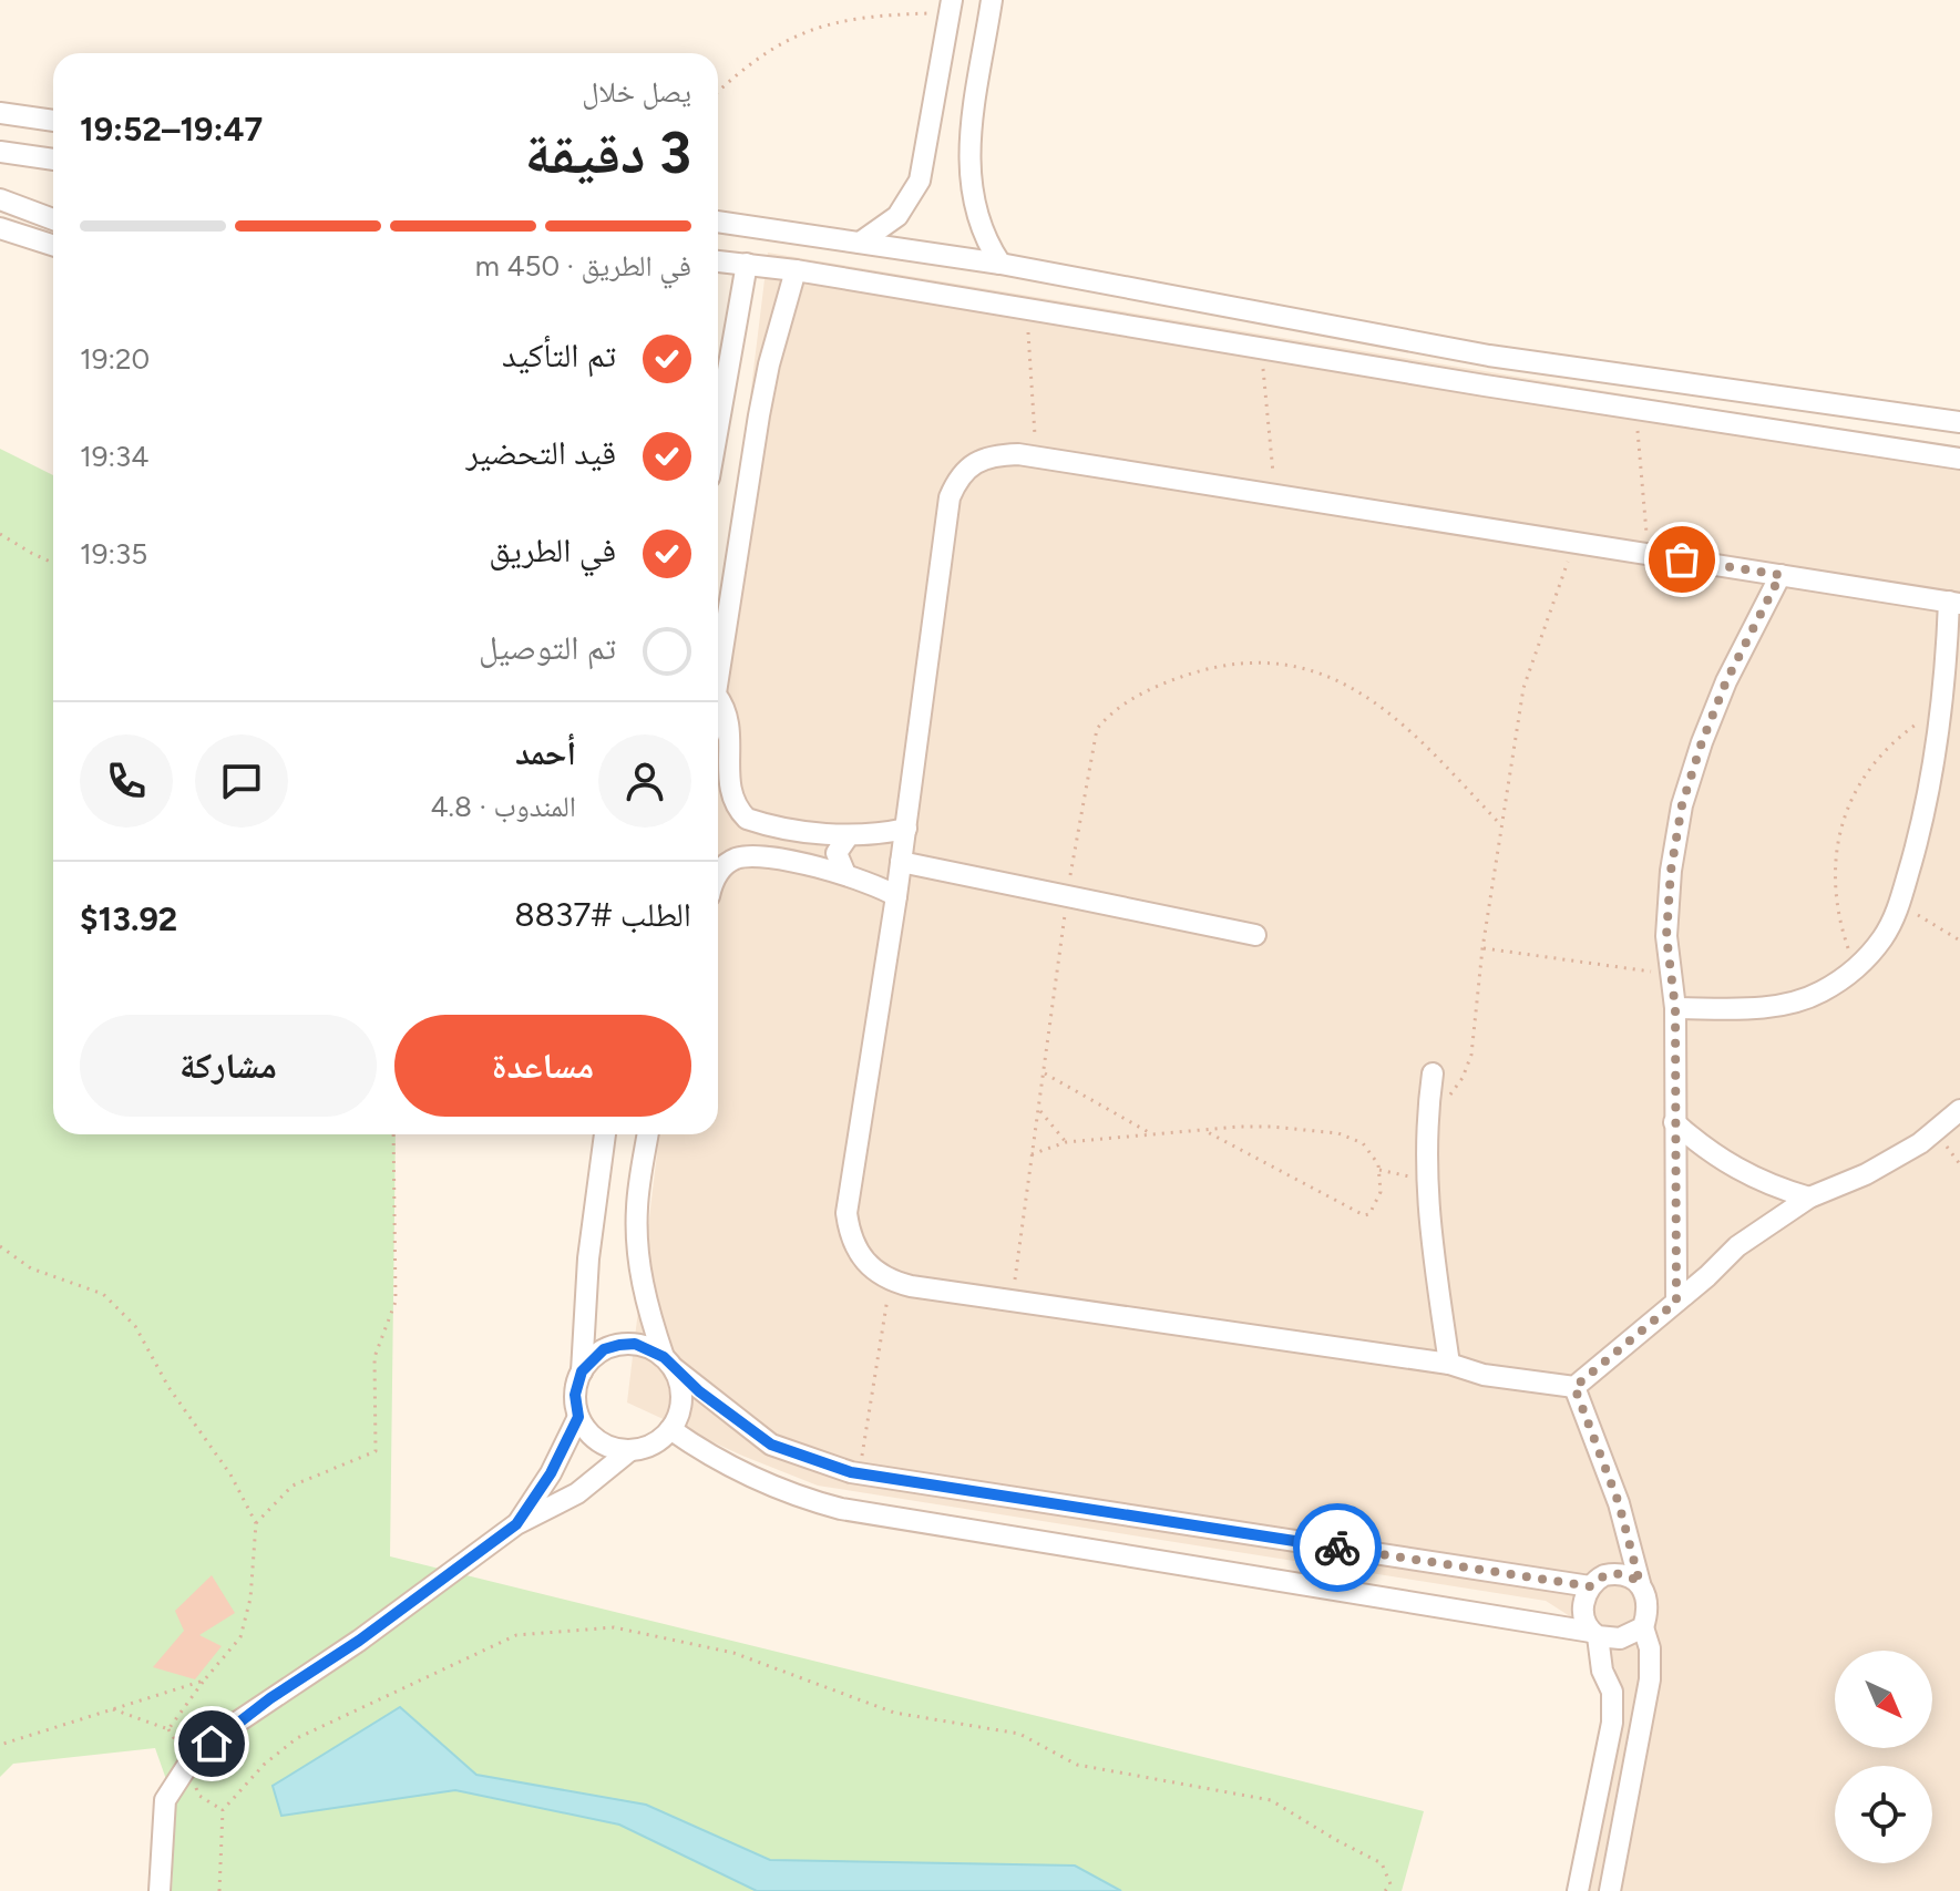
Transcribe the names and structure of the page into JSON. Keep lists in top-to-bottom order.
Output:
{
  "north": "bottom right",
  "page": {
    "heading": ["3 دقيقة", "يصل خلال", "19:47–19:52"],
    "panel": [
      "أحمد",
      "المندوب · 4.8",
      "الطلب #8837",
      "$13.92"
    ],
    "bar": "في الطريق · 450 m",
    "list": [
      ["تم التأكيد", "19:20"],
      ["قيد التحضير", "19:34"],
      ["في الطريق", "19:35"],
      "تم التوصيل"
    ],
    "buttons": ["مساعدة", "مشاركة"]
  }
}
